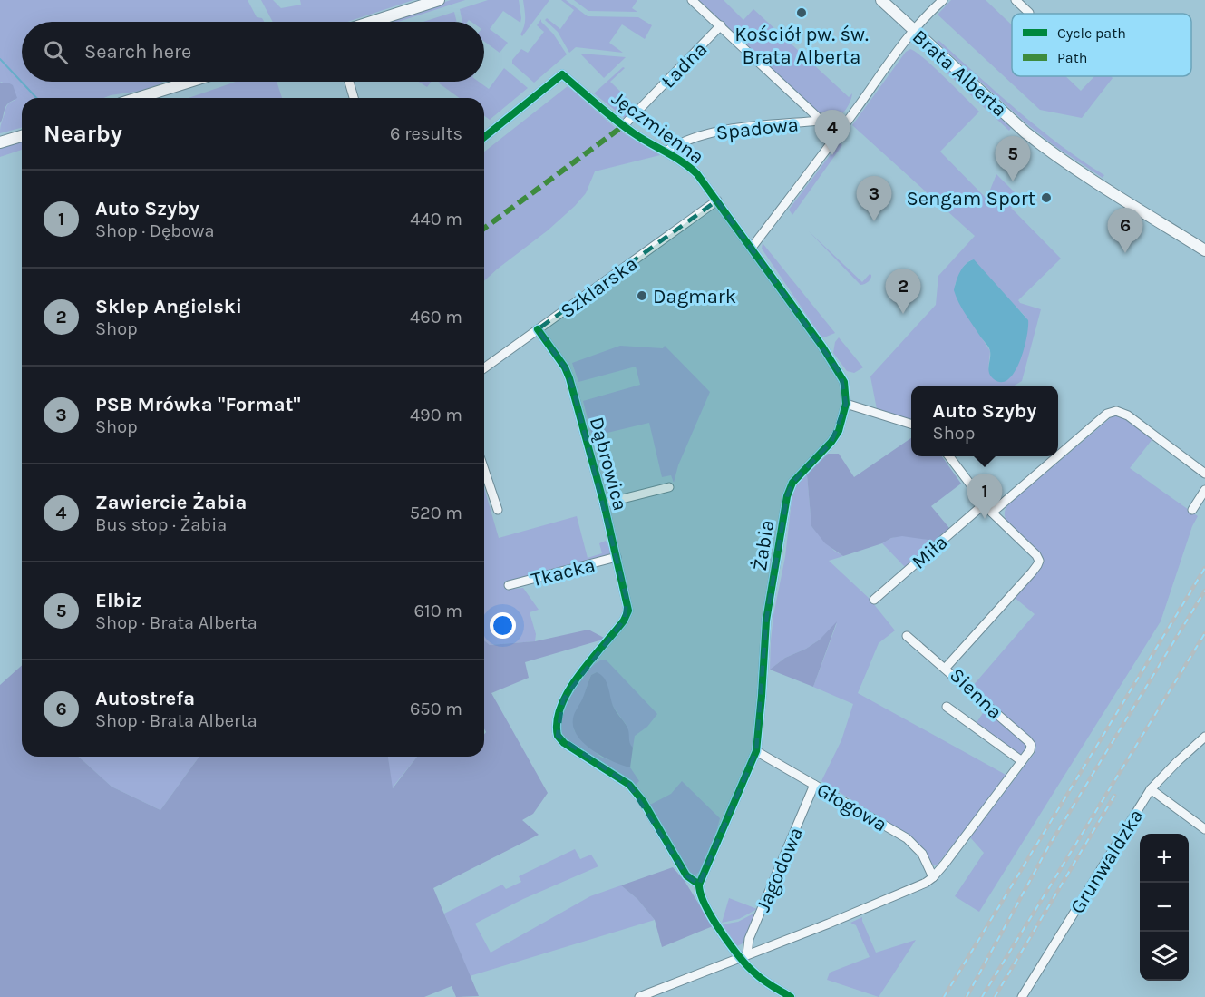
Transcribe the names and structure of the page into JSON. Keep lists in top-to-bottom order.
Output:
{
  "streets": {
    "street": [
      "Ładna",
      "Brata Alberta",
      "Jęczmienna",
      "Spadowa",
      "Szklarska",
      "Dąbrowica",
      "Żabia",
      "Miła",
      "Tkacka",
      "Sienna",
      "Głogowa",
      "Grunwaldzka",
      "Jagodowa"
    ]
  },
  "crossings": [
    ["Ładna", "Jęczmienna"],
    ["Jęczmienna", "Spadowa"],
    ["Jęczmienna", "Szklarska"],
    ["Jęczmienna", "Żabia"],
    ["Szklarska", "Dąbrowica"],
    ["Dąbrowica", "Żabia"],
    ["Dąbrowica", "Tkacka"],
    ["Żabia", "Głogowa"],
    ["Sienna", "Głogowa"],
    ["Sienna", "Jagodowa"],
    ["Głogowa", "Jagodowa"]
  ],
  "places": ["Kościół pw. św. Brata Alberta", "Sengam Sport", "Dagmark"],
  "legend": ["Cycle path", "Path"],
  "page": {
    "search": "Search here",
    "heading": ["Nearby", "6 results"],
    "pins": [
      "4",
      "5",
      "3",
      "6",
      "2",
      "1"
    ],
    "list": [
      {
        "mark": "1",
        "name": "Auto Szyby",
        "note": "Shop · Dębowa",
        "value": "440 m"
      },
      {
        "mark": "2",
        "name": "Sklep Angielski",
        "note": "Shop",
        "value": "460 m"
      },
      {
        "mark": "3",
        "name": "PSB Mrówka \"Format\"",
        "note": "Shop",
        "value": "490 m"
      },
      {
        "mark": "4",
        "name": "Zawiercie Żabia",
        "note": "Bus stop · Żabia",
        "value": "520 m"
      },
      {
        "mark": "5",
        "name": "Elbiz",
        "note": "Shop · Brata Alberta",
        "value": "610 m"
      },
      {
        "mark": "6",
        "name": "Autostrefa",
        "note": "Shop · Brata Alberta",
        "value": "650 m"
      }
    ],
    "popup": ["Auto Szyby", "Shop"],
    "map_buttons": ["+", "−"]
  }
}
